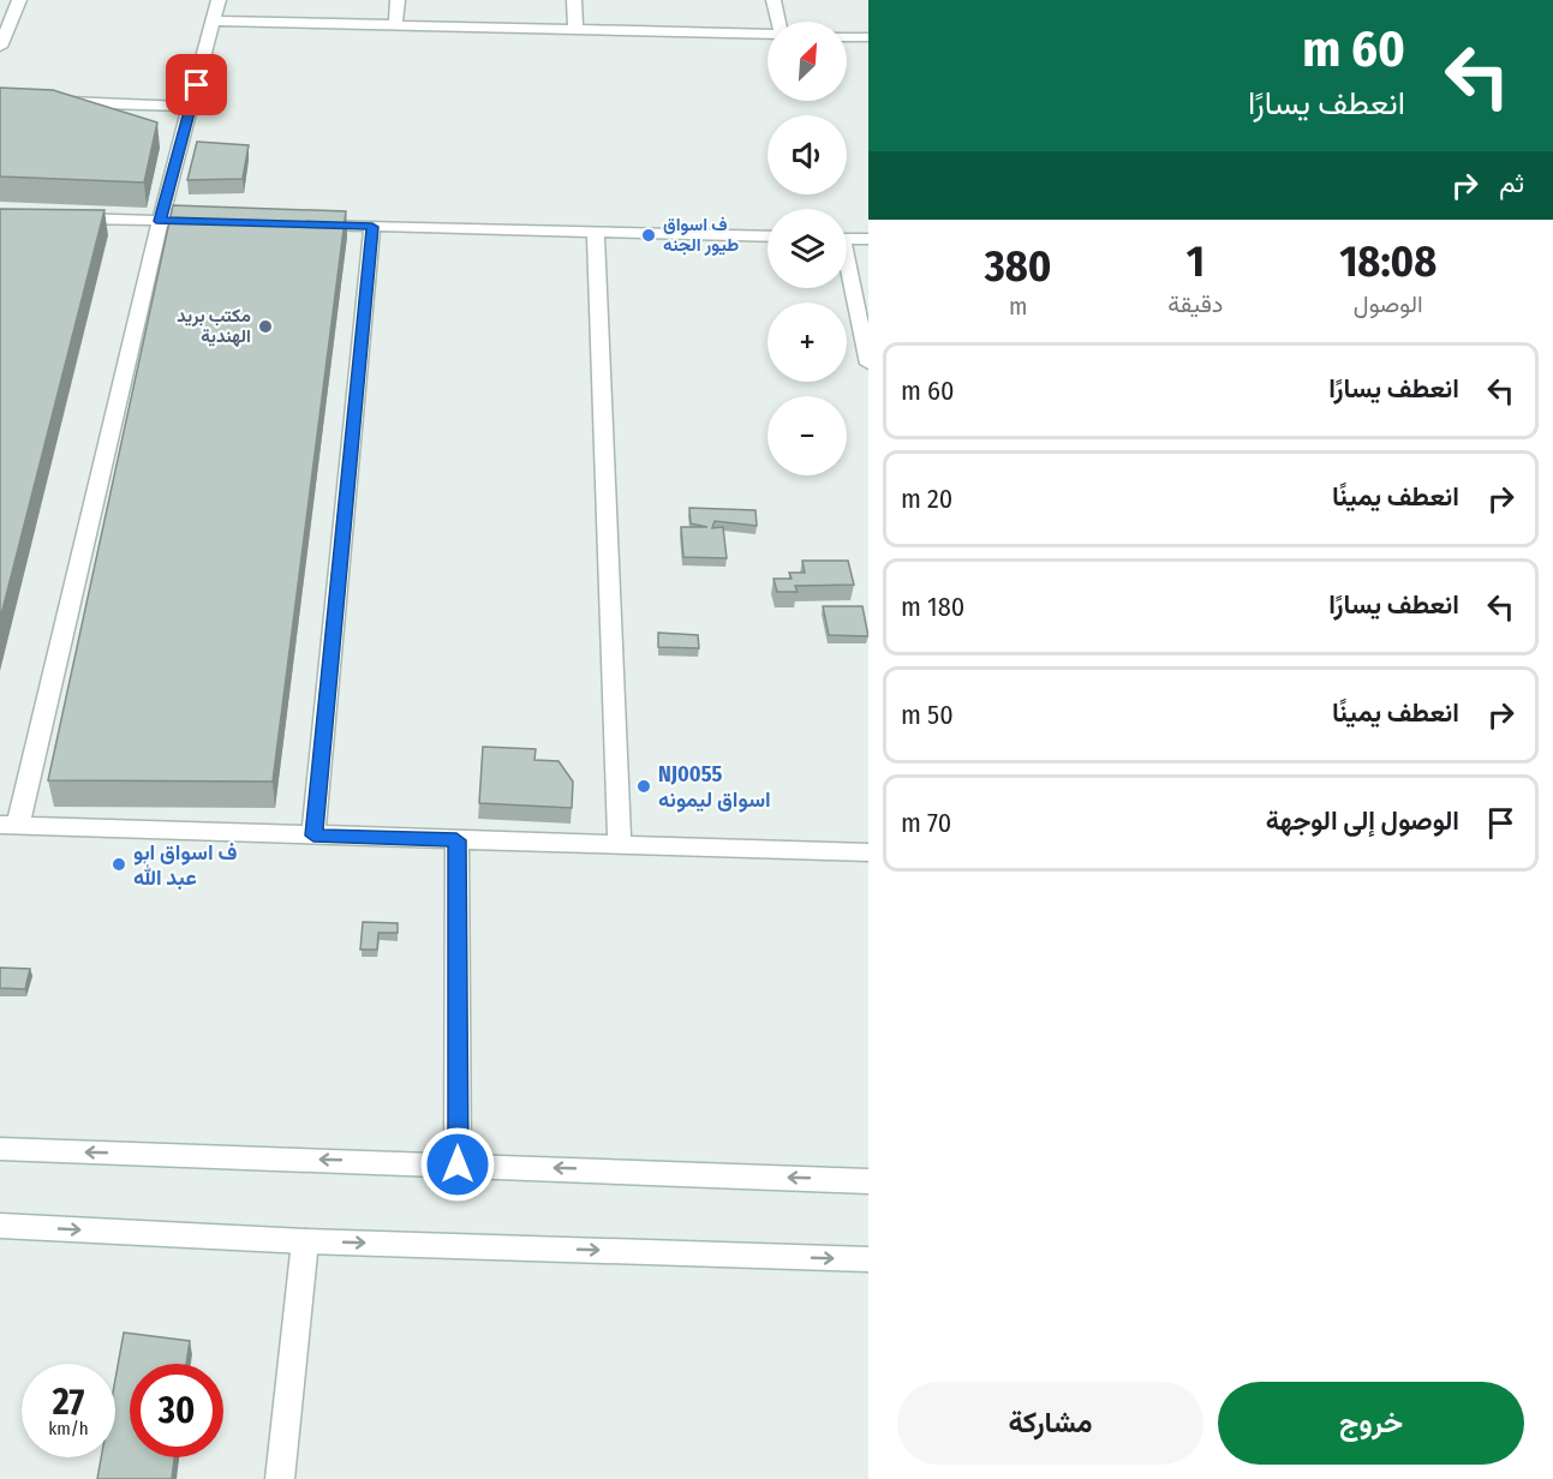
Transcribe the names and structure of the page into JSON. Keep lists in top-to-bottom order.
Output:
{
  "places": [
    "ف اسواق طيور الجنه",
    "مكتب بريد الهندية",
    "NJ0055 اسواق ليمونه",
    "ف اسواق ابو عبد الله"
  ],
  "north": "top right",
  "page": {
    "turn": ["60 m", "انعطف يسارًا"],
    "map_buttons": ["+", "−"],
    "then": "ثم",
    "eta": [
      "18:08",
      "الوصول",
      "1",
      "دقيقة",
      "380",
      "m"
    ],
    "list": [
      {
        "name": "انعطف يسارًا",
        "value": "60 m"
      },
      {
        "name": "انعطف يمينًا",
        "value": "20 m"
      },
      {
        "name": "انعطف يسارًا",
        "value": "180 m"
      },
      {
        "name": "انعطف يمينًا",
        "value": "50 m"
      },
      {
        "name": "الوصول إلى الوجهة",
        "value": "70 m"
      }
    ],
    "speed": "27 km/h",
    "limit": "30",
    "buttons": ["خروج", "مشاركة"]
  }
}
